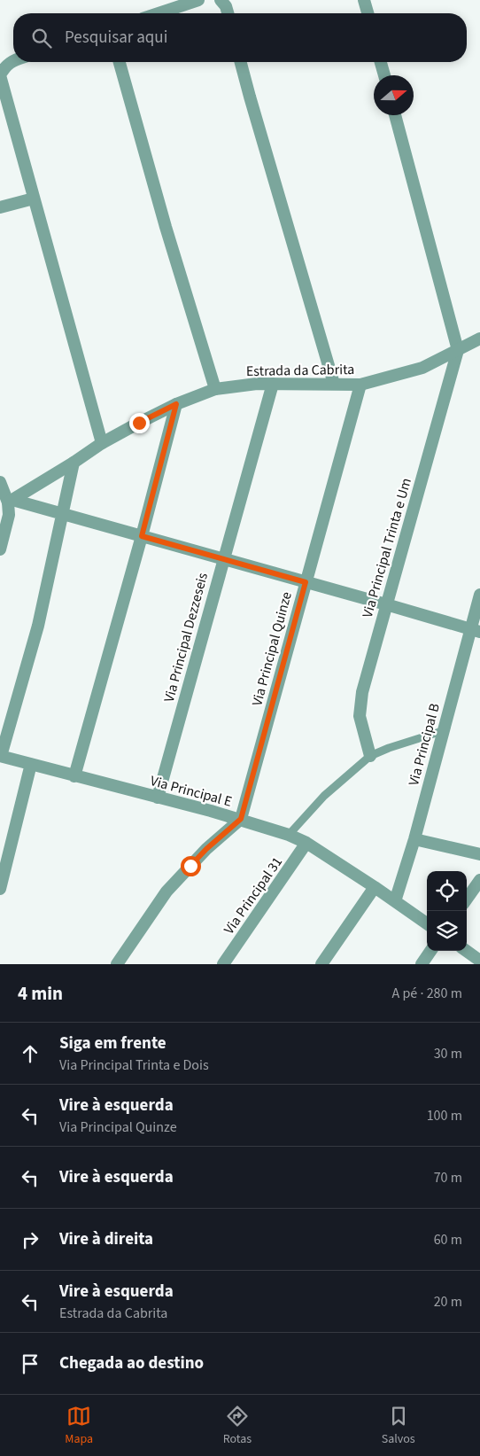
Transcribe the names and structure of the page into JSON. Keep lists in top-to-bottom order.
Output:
{
  "streets": {
    "street": [
      "Estrada da Cabrita",
      "Via Principal Trinta e Um",
      "Via Principal Dezzeseis",
      "Via Principal Quinze",
      "Via Principal B",
      "Via Principal E",
      "Via Principal 31"
    ]
  },
  "crossings": [
    ["Estrada da Cabrita", "Via Principal Trinta e Um"],
    ["Estrada da Cabrita", "Via Principal Dezzeseis"],
    ["Estrada da Cabrita", "Via Principal Quinze"],
    ["Via Principal Dezzeseis", "Via Principal E"],
    ["Via Principal Quinze", "Via Principal E"],
    ["Via Principal B", "Via Principal E"],
    ["Via Principal E", "Via Principal 31"]
  ],
  "north": "right",
  "page": {
    "search": "Pesquisar aqui",
    "heading": ["4 min", "A pé · 280 m"],
    "list": [
      ["Siga em frente", "Via Principal Trinta e Dois", "30 m"],
      ["Vire à esquerda", "Via Principal Quinze", "100 m"],
      ["Vire à esquerda", "70 m"],
      ["Vire à direita", "60 m"],
      ["Vire à esquerda", "Estrada da Cabrita", "20 m"],
      "Chegada ao destino"
    ],
    "nav": ["Mapa", "Rotas", "Salvos"]
  }
}
